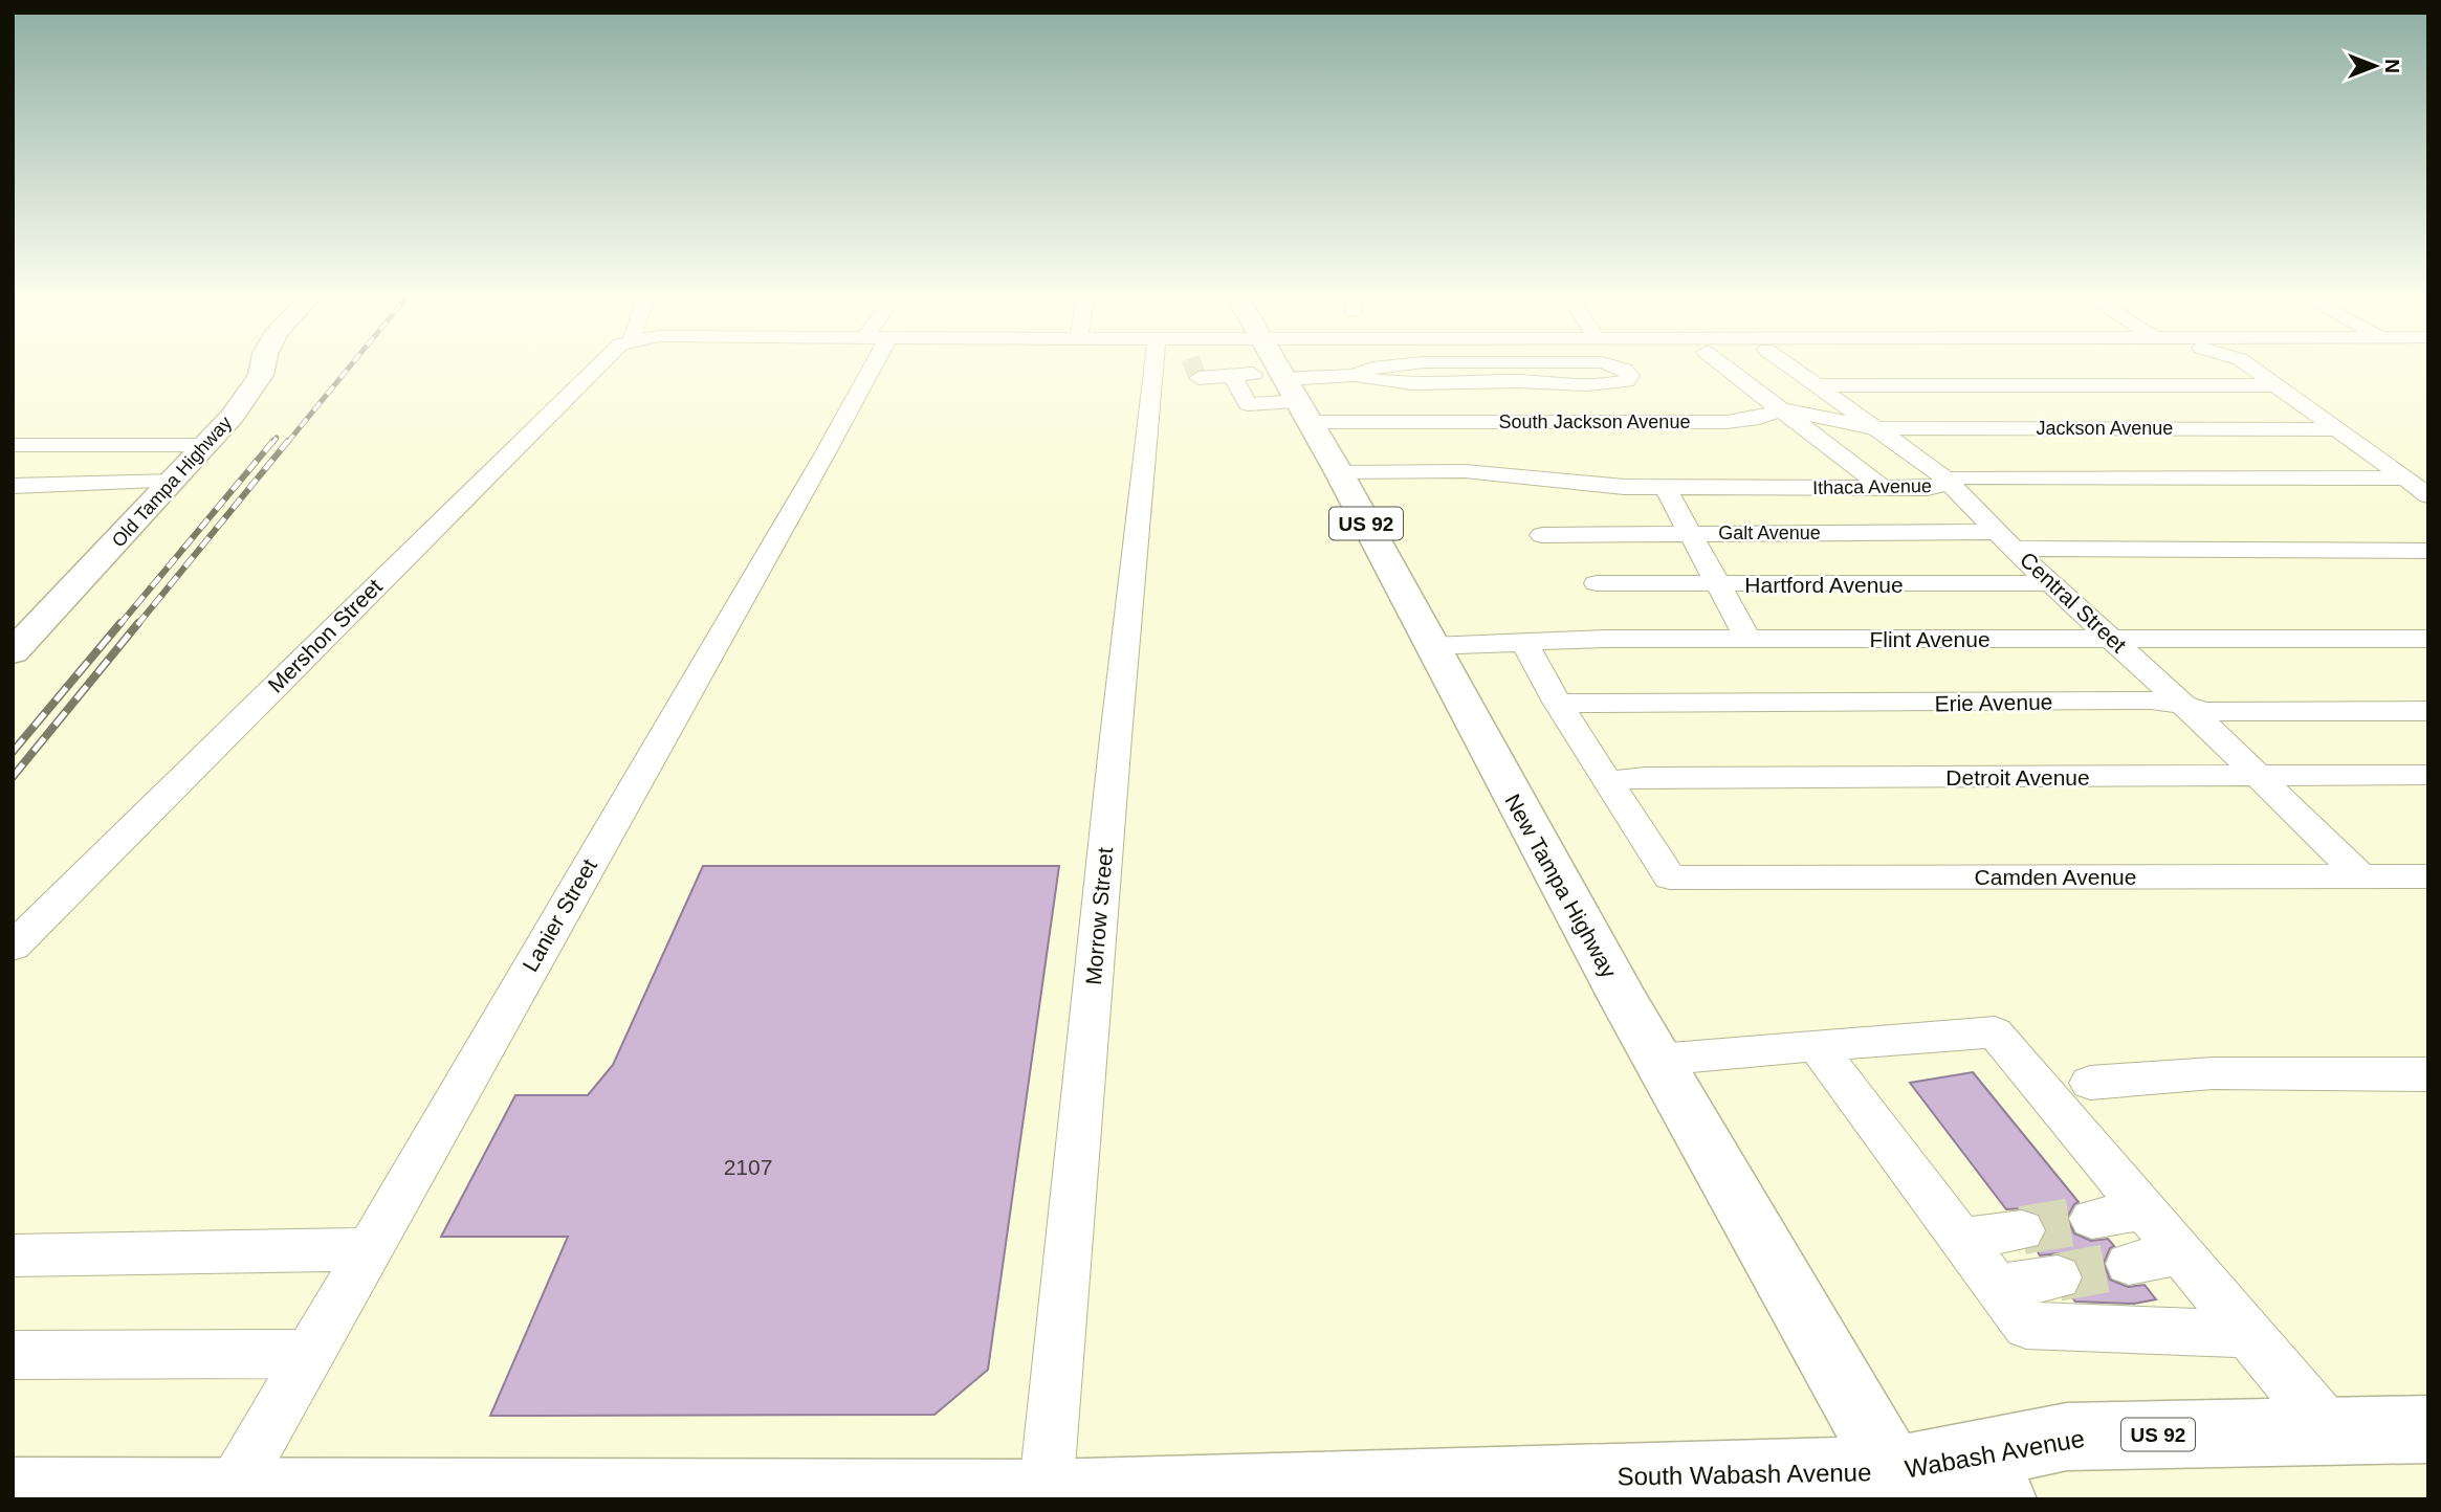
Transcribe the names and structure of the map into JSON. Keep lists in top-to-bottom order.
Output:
{
  "streets": {
    "main road": [
      "Old Tampa Highway",
      "US 92",
      "New Tampa Highway",
      "Wabash Avenue",
      "South Wabash Avenue"
    ],
    "street": [
      "South Jackson Avenue",
      "Jackson Avenue",
      "Ithaca Avenue",
      "Galt Avenue",
      "Hartford Avenue",
      "Central Street",
      "Mershon Street",
      "Flint Avenue",
      "Erie Avenue",
      "Detroit Avenue",
      "Camden Avenue",
      "Lanier Street",
      "Morrow Street"
    ]
  },
  "crossings": [
    ["South Jackson Avenue", "Jackson Avenue"],
    ["South Jackson Avenue", "Central Street"],
    ["South Jackson Avenue", "New Tampa Highway"],
    ["Jackson Avenue", "Central Street"],
    ["Ithaca Avenue", "Central Street"],
    ["Ithaca Avenue", "New Tampa Highway"],
    ["Galt Avenue", "Central Street"],
    ["Hartford Avenue", "Central Street"],
    ["Central Street", "Flint Avenue"],
    ["Central Street", "Erie Avenue"],
    ["Central Street", "Detroit Avenue"],
    ["Central Street", "Camden Avenue"],
    ["Flint Avenue", "New Tampa Highway"],
    ["Detroit Avenue", "Camden Avenue"],
    ["New Tampa Highway", "Wabash Avenue"],
    ["New Tampa Highway", "South Wabash Avenue"],
    ["Lanier Street", "South Wabash Avenue"],
    ["Morrow Street", "South Wabash Avenue"],
    ["Wabash Avenue", "South Wabash Avenue"]
  ],
  "house_numbers": ["2107"],
  "north": "right"
}
